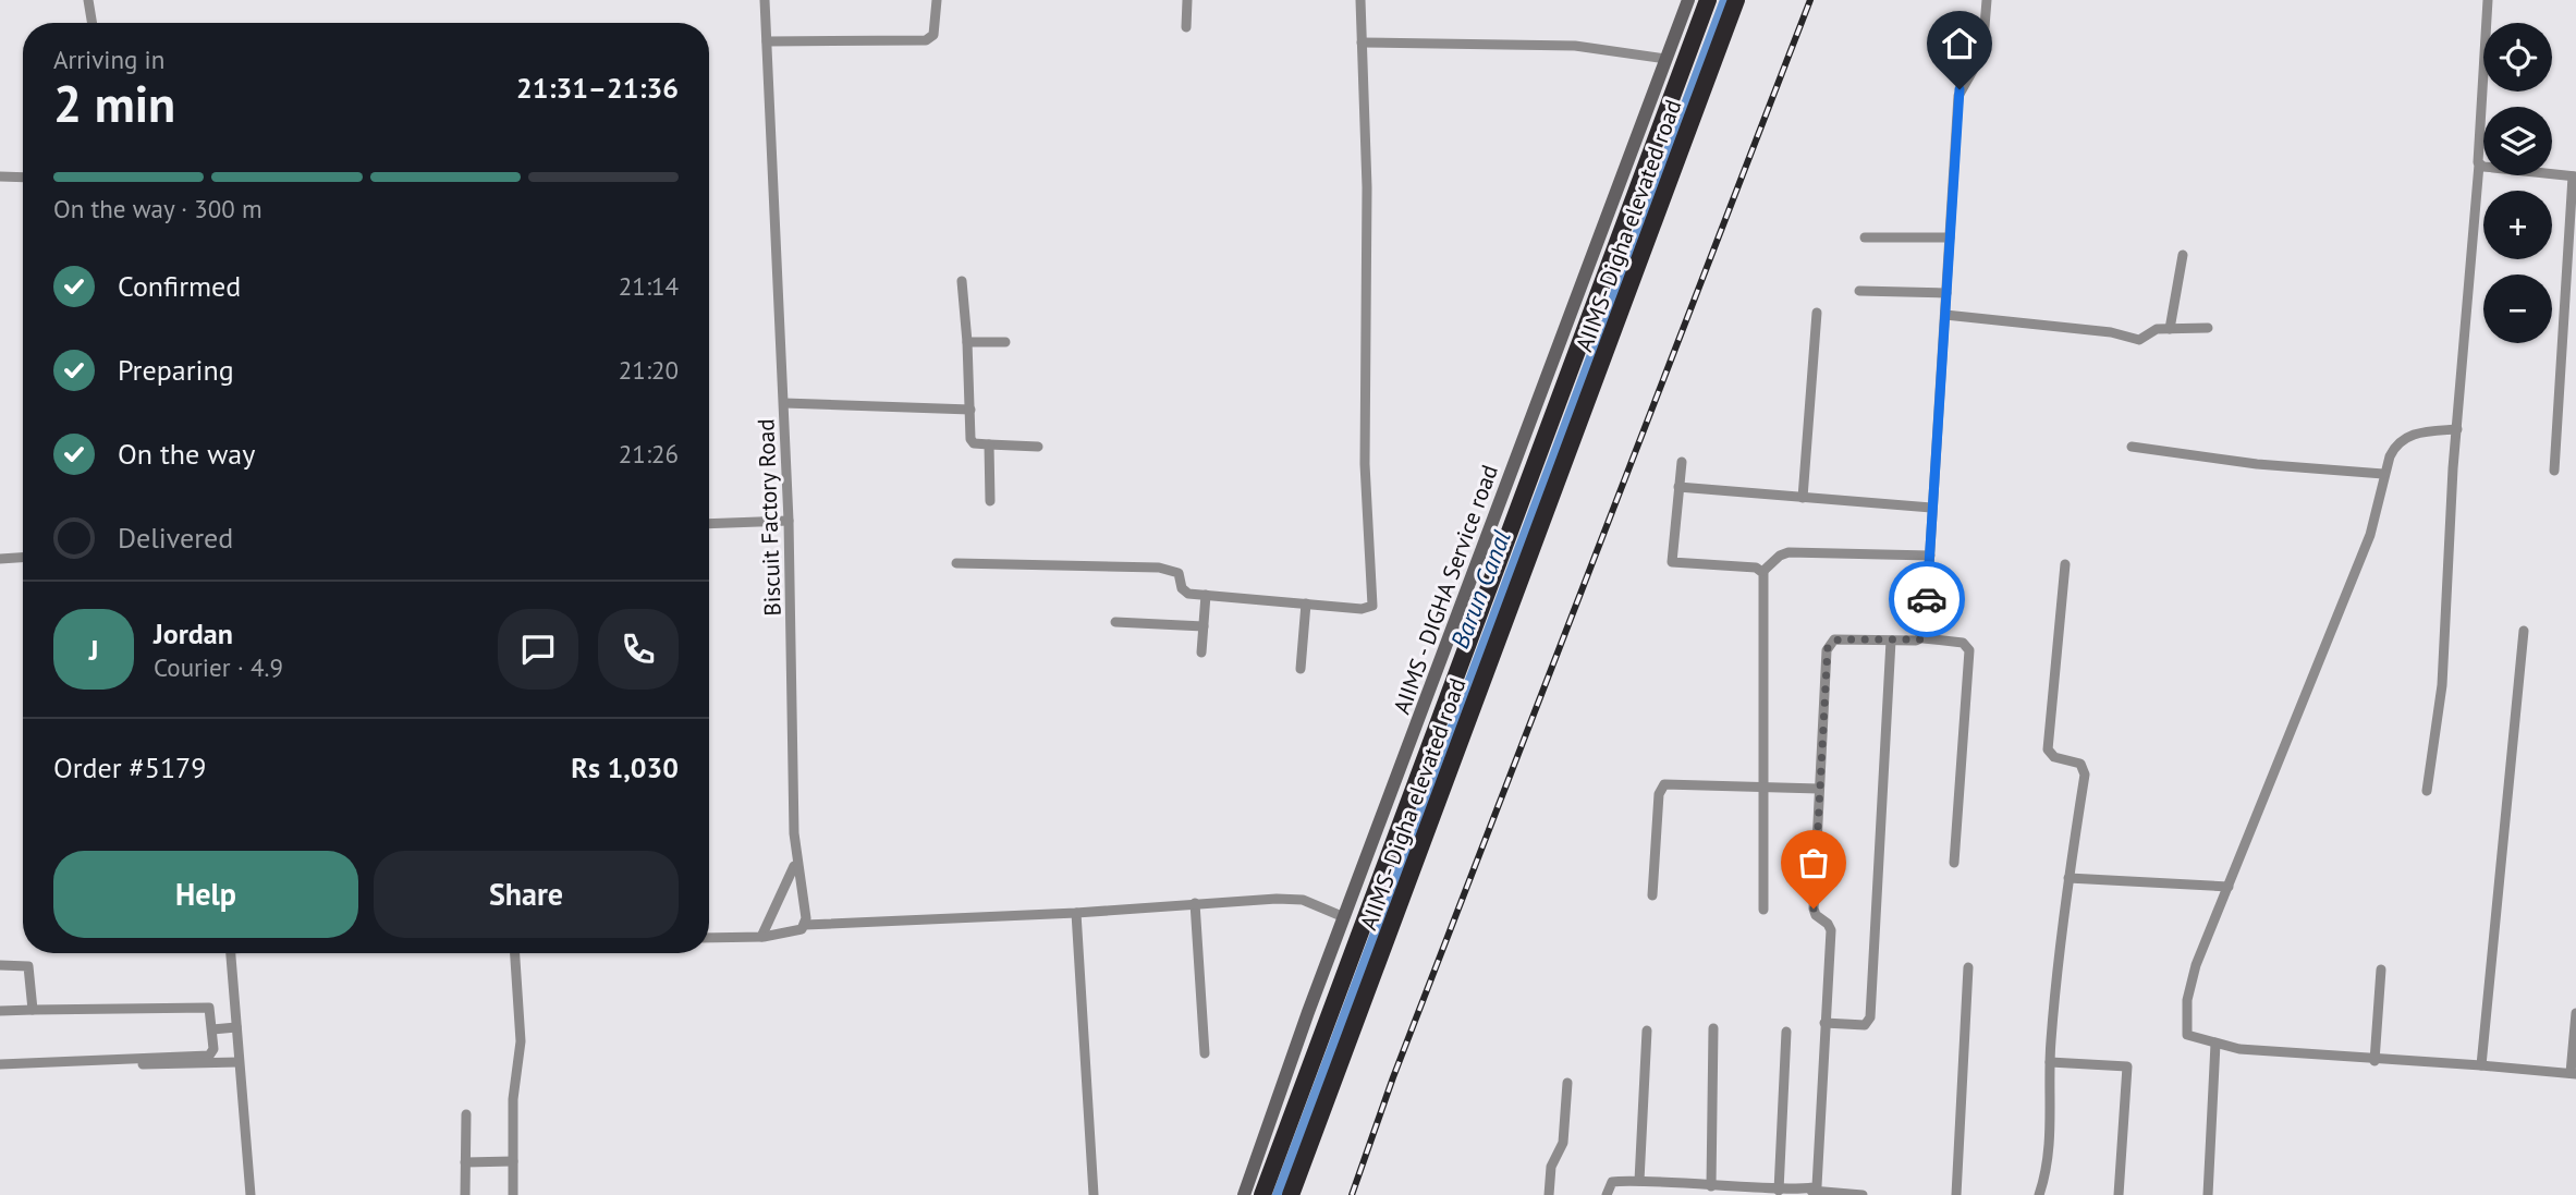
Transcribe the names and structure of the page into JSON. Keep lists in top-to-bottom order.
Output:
{
  "streets": {
    "highway": ["AIIMS- Digha elevated road"],
    "main road": ["AIIMS - DIGHA Service road"],
    "street": ["Biscuit Factory Road"]
  },
  "water": ["Barun Canal"],
  "page": {
    "map_buttons": ["+", "−"],
    "heading": ["2 min", "Arriving in", "21:31–21:36"],
    "panel": [
      "Jordan",
      "Courier · 4.9",
      "Order #5179",
      "Rs 1,030"
    ],
    "bar": "On the way · 300 m",
    "list": [
      ["Confirmed", "21:14"],
      ["Preparing", "21:20"],
      ["On the way", "21:26"],
      "Delivered"
    ],
    "round": "J",
    "buttons": ["Help", "Share"]
  }
}
